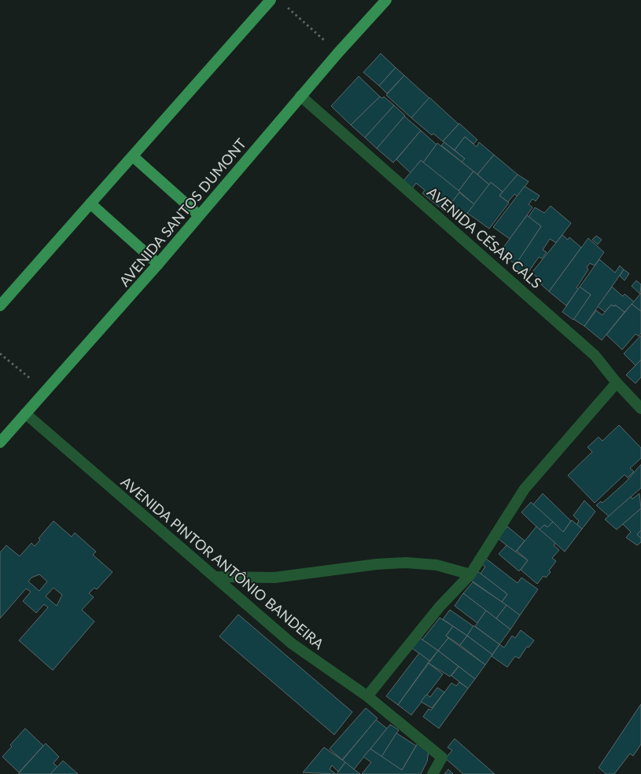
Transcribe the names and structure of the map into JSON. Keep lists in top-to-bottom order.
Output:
{
  "streets": {
    "main road": ["AVENIDA SANTOS DUMONT"],
    "street": ["AVENIDA CÉSAR CALS", "AVENIDA PINTOR ANTÔNIO BANDEIRA"]
  },
  "crossings": [
    ["AVENIDA SANTOS DUMONT", "AVENIDA CÉSAR CALS"],
    ["AVENIDA SANTOS DUMONT", "AVENIDA PINTOR ANTÔNIO BANDEIRA"]
  ]
}
